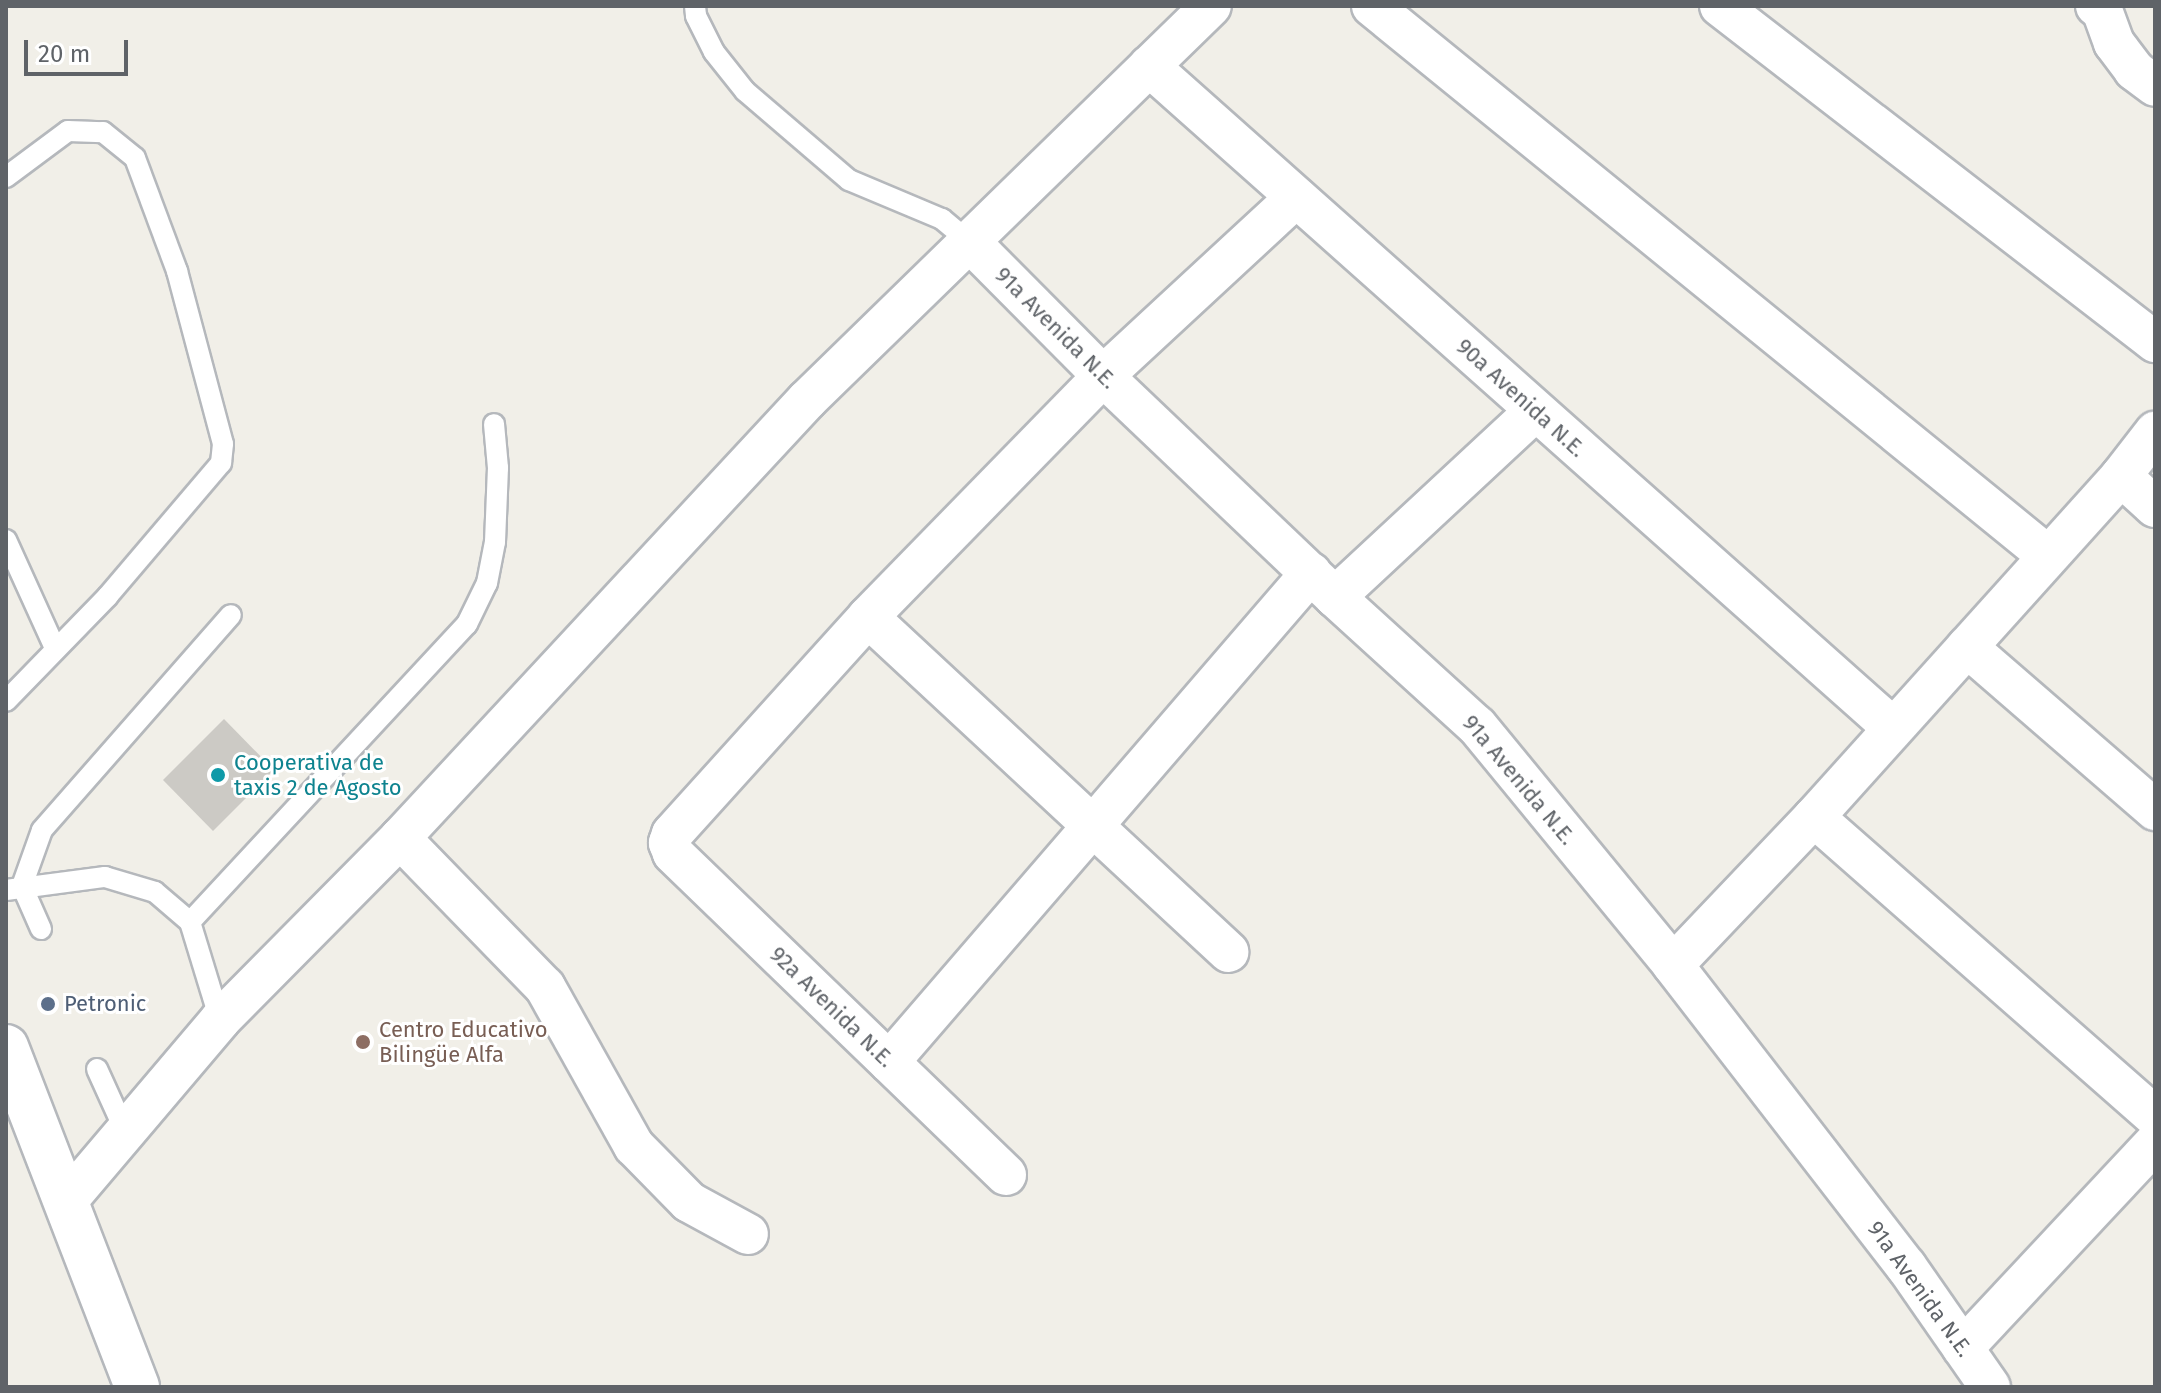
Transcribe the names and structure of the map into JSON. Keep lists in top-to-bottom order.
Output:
{
  "streets": {
    "street": ["91a Avenida N.E.", "90a Avenida N.E.", "92a Avenida N.E."]
  },
  "places": ["Cooperativa de taxis 2 de Agosto", "Petronic", "Centro Educativo Bilingüe Alfa"],
  "scale_bar": "20 m"
}
